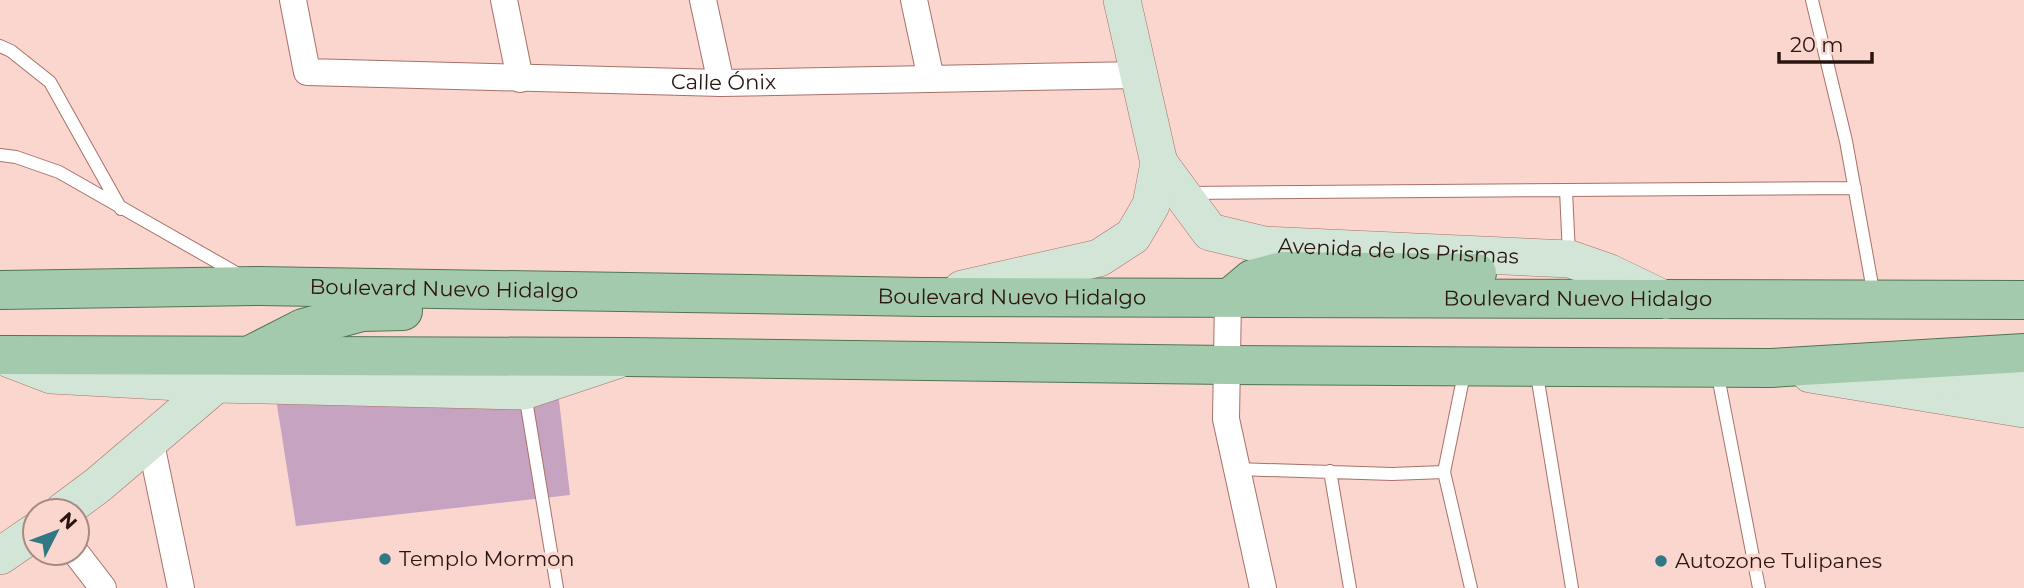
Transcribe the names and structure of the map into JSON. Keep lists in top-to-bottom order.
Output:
{
  "streets": {
    "main road": ["Avenida de los Prismas", "Boulevard Nuevo Hidalgo"],
    "street": ["Calle Ónix"]
  },
  "crossings": [
    ["Calle Ónix", "Avenida de los Prismas"],
    ["Avenida de los Prismas", "Boulevard Nuevo Hidalgo"]
  ],
  "places": ["Templo Mormon", "Autozone Tulipanes"],
  "scale_bar": "20 m",
  "north": "top right"
}
